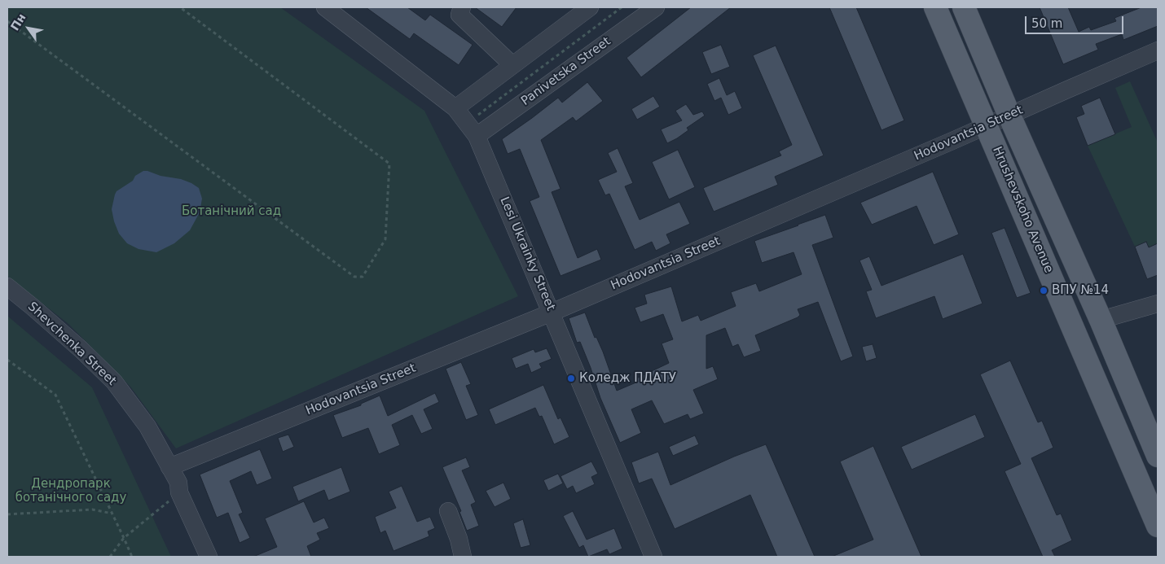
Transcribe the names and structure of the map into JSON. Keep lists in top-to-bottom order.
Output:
{
  "streets": {
    "main road": ["Hrushevskoho Avenue"],
    "street": [
      "Panivetska Street",
      "Hodovantsia Street",
      "Lesi Ukrainky Street",
      "Shevchenka Street"
    ]
  },
  "crossings": [
    ["Panivetska Street", "Lesi Ukrainky Street"],
    ["Hodovantsia Street", "Hrushevskoho Avenue"],
    ["Hodovantsia Street", "Lesi Ukrainky Street"],
    ["Hodovantsia Street", "Shevchenka Street"]
  ],
  "parks": ["Ботанічний сад", "Дендропарк ботанічного саду"],
  "places": ["ВПУ №14", "Коледж ПДАТУ"],
  "scale_bar": "50 m",
  "north": "top left"
}
